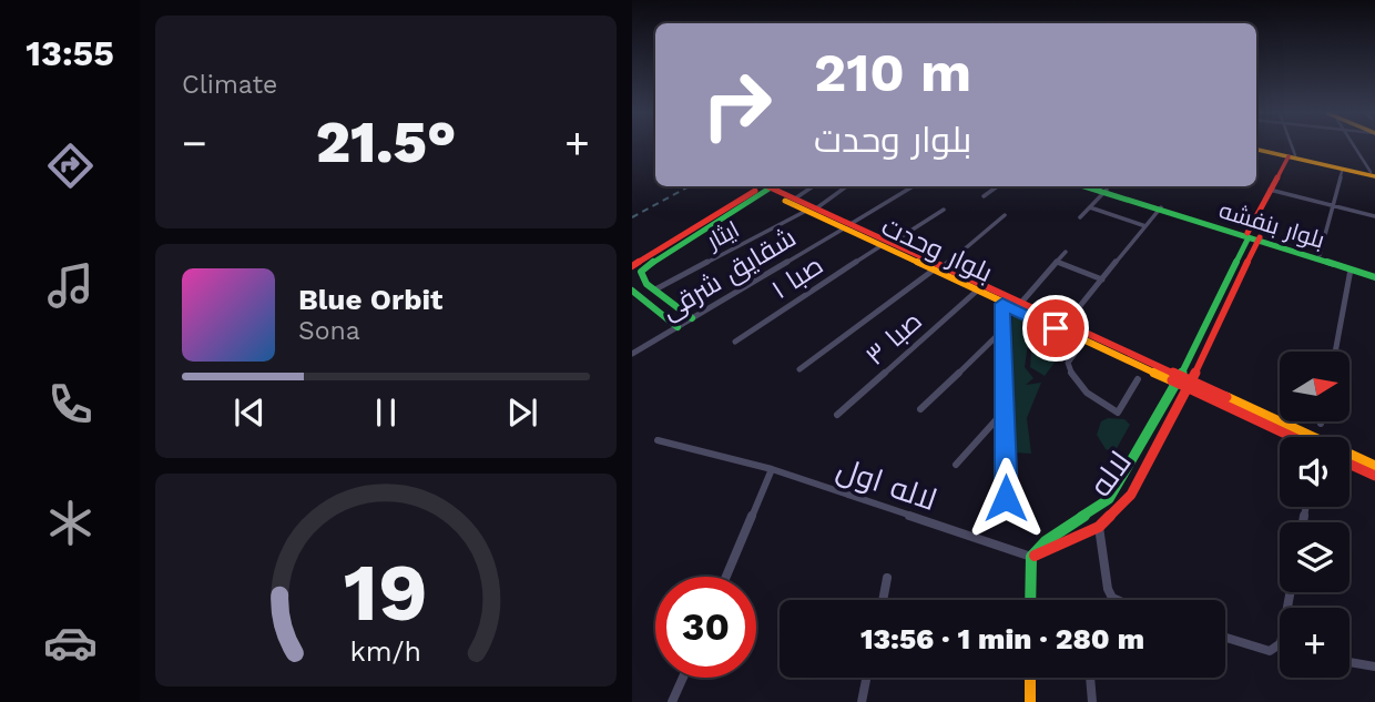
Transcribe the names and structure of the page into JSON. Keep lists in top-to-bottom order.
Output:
{
  "streets": {
    "street": [
      "بلوار بنفشه",
      "ایثار",
      "بلوار وحدت",
      "شقایق شرقی",
      "صبا ۱",
      "صبا ۳",
      "لاله",
      "لاله اول"
    ]
  },
  "crossings": [
    ["بلوار بنفشه", "لاله"],
    ["ایثار", "بلوار وحدت"],
    ["بلوار وحدت", "شقایق شرقی"],
    ["بلوار وحدت", "صبا ۱"],
    ["بلوار وحدت", "صبا ۳"],
    ["بلوار وحدت", "لاله"],
    ["لاله", "لاله اول"]
  ],
  "north": "right",
  "page": {
    "tabs": "13:55",
    "tile": "Climate",
    "turn": ["210 m", "بلوار وحدت"],
    "heat": ["−", "21.5°", "+"],
    "song": ["Blue Orbit", "Sona"],
    "map_buttons": "+",
    "limit": "30",
    "trip": "13:56 · 1 min · 280 m",
    "gauge": ["19", "km/h"]
  }
}
